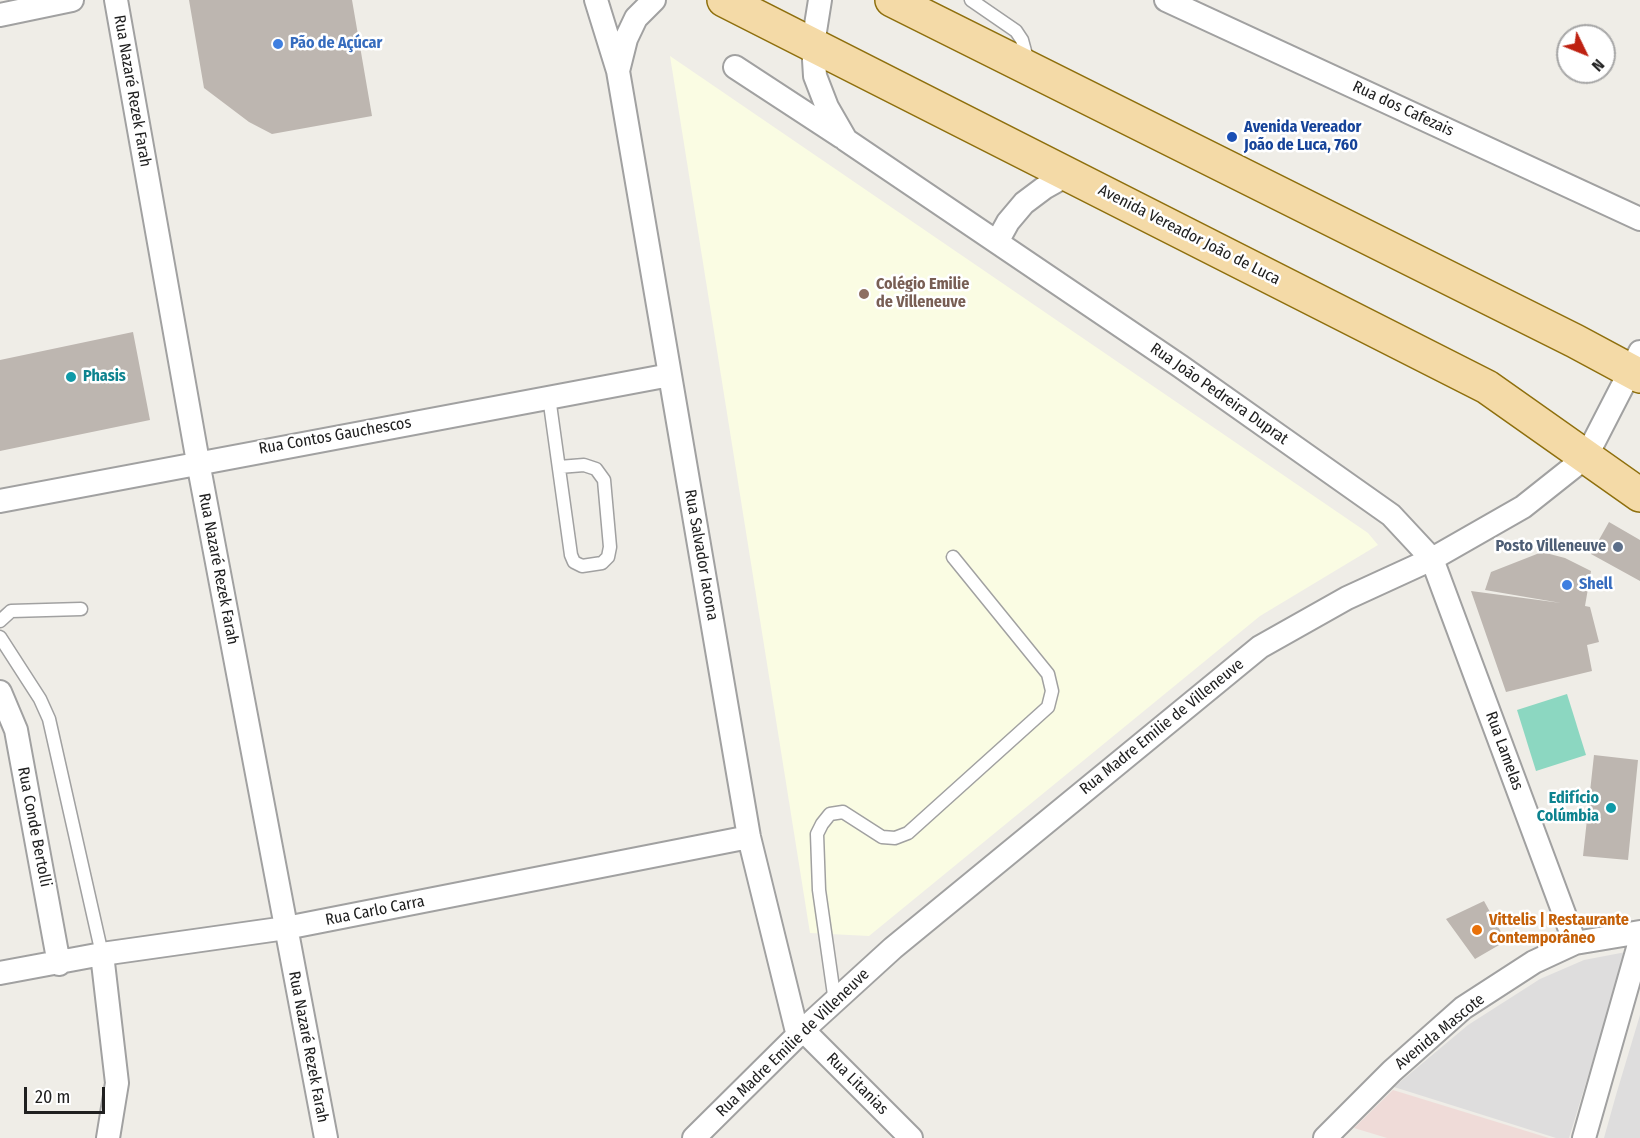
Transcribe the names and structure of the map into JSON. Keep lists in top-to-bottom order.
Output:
{
  "streets": {
    "main road": ["Avenida Vereador João de Luca"],
    "street": [
      "Rua Nazaré Rezek Farah",
      "Rua dos Cafezais",
      "Rua João Pedreira Duprat",
      "Rua Contos Gauchescos",
      "Rua Salvador Iacona",
      "Rua Madre Emilie de Villeneuve",
      "Rua Lamelas",
      "Rua Conde Bertolli",
      "Rua Carlo Carra",
      "Avenida Mascote",
      "Rua Litanias"
    ]
  },
  "crossings": [
    ["Rua Nazaré Rezek Farah", "Rua Contos Gauchescos"],
    ["Rua Nazaré Rezek Farah", "Rua Carlo Carra"],
    ["Avenida Vereador João de Luca", "Rua João Pedreira Duprat"],
    ["Avenida Vereador João de Luca", "Rua Madre Emilie de Villeneuve"],
    ["Rua João Pedreira Duprat", "Rua Madre Emilie de Villeneuve"],
    ["Rua João Pedreira Duprat", "Rua Lamelas"],
    ["Rua Contos Gauchescos", "Rua Salvador Iacona"],
    ["Rua Salvador Iacona", "Rua Madre Emilie de Villeneuve"],
    ["Rua Salvador Iacona", "Rua Carlo Carra"],
    ["Rua Salvador Iacona", "Rua Litanias"],
    ["Rua Madre Emilie de Villeneuve", "Rua Lamelas"],
    ["Rua Madre Emilie de Villeneuve", "Rua Litanias"],
    ["Rua Lamelas", "Avenida Mascote"],
    ["Rua Conde Bertolli", "Rua Carlo Carra"]
  ],
  "places": [
    "Pão de Açúcar",
    "Avenida Vereador João de Luca, 760",
    "Colégio Emilie de Villeneuve",
    "Phasis",
    "Posto Villeneuve",
    "Shell",
    "Edifício Colúmbia",
    "Vittelis | Restaurante Contemporâneo"
  ],
  "scale_bar": "20 m",
  "north": "bottom right"
}
